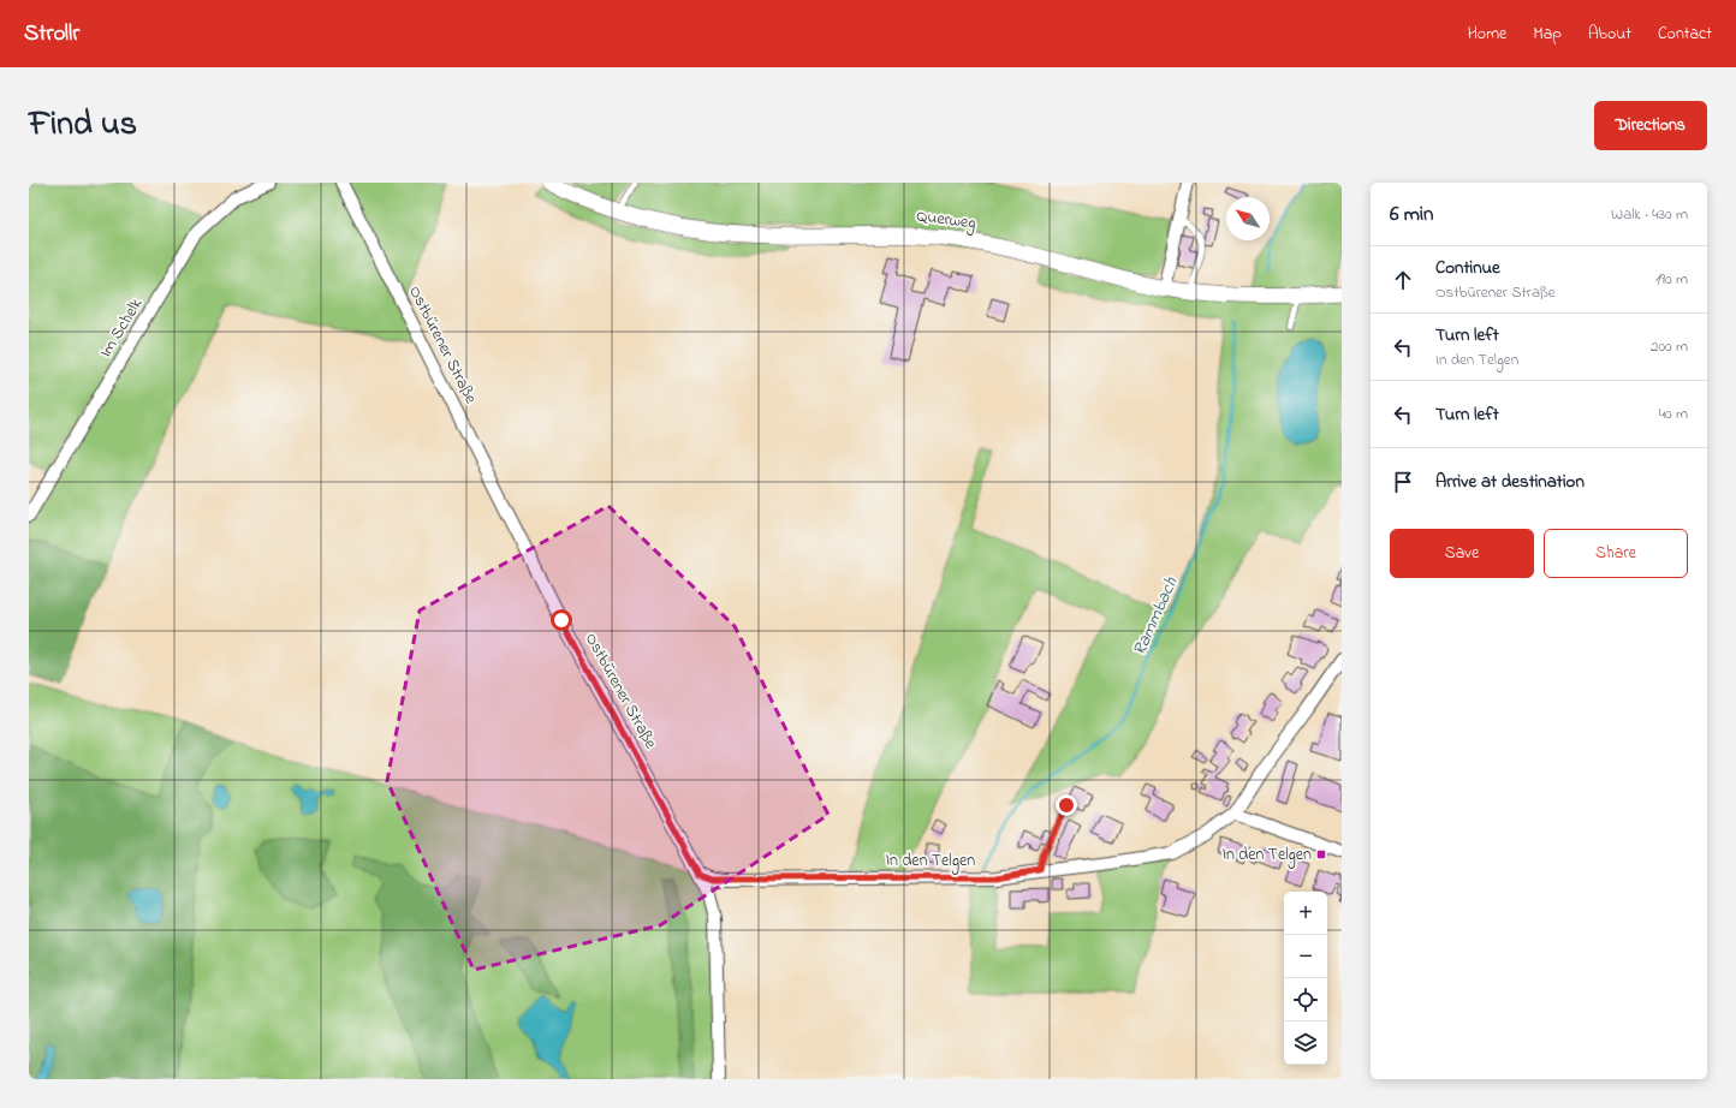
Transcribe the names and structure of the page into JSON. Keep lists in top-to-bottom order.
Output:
{
  "streets": {
    "street": [
      "Querweg",
      "Im Schelk",
      "Ostbürener Straße",
      "In den Telgen"
    ]
  },
  "crossings": [
    ["Ostbürener Straße", "In den Telgen"]
  ],
  "water": ["Rammbach"],
  "places": {
    "transit": ["In den Telgen"]
  },
  "north": "top left",
  "page": {
    "header": "Strollr",
    "nav": [
      "Home",
      "Map",
      "About",
      "Contact"
    ],
    "title": "Find us",
    "buttons": [
      "Directions",
      ["Save", "Share"]
    ],
    "heading": ["6 min", "Walk · 430 m"],
    "list": [
      ["Continue", "Ostbürener Straße", "190 m"],
      ["Turn left", "In den Telgen", "200 m"],
      ["Turn left", "40 m"],
      "Arrive at destination"
    ],
    "map_buttons": ["+", "−"]
  }
}
